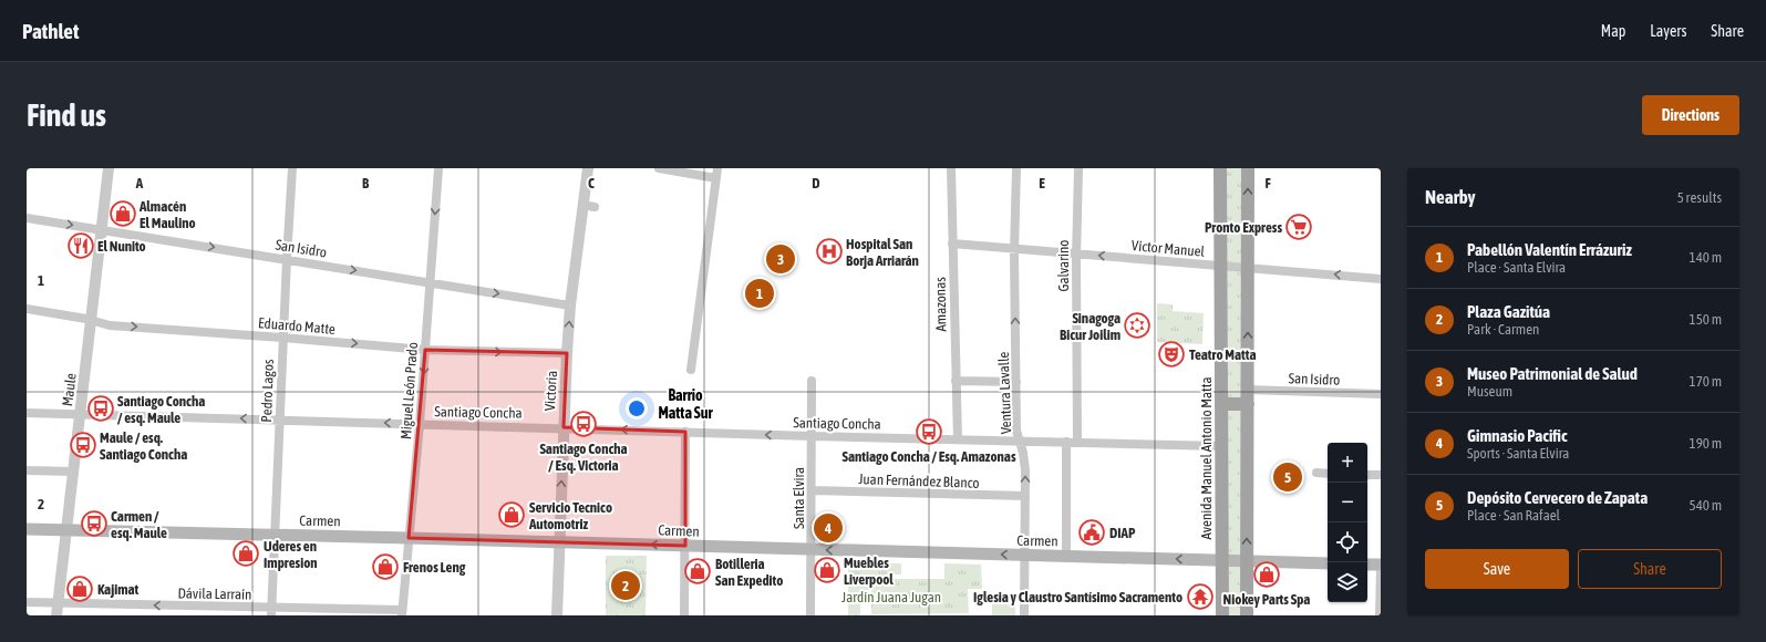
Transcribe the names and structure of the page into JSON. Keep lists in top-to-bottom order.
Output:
{
  "streets": {
    "main road": ["Avenida Manuel Antonio Matta", "Carmen"],
    "street": [
      "San Isidro",
      "Víctor Manuel",
      "Galvarino",
      "Amazonas",
      "Eduardo Matte",
      "Maule",
      "Pedro Lagos",
      "Miguel León Prado",
      "Victoria",
      "Ventura Lavalle",
      "Santiago Concha",
      "Juan Fernández Blanco",
      "Santa Elvira",
      "Dávila Larraín"
    ]
  },
  "crossings": [
    ["San Isidro", "Maule"],
    ["San Isidro", "Pedro Lagos"],
    ["San Isidro", "Miguel León Prado"],
    ["San Isidro", "Victoria"],
    ["Víctor Manuel", "Galvarino"],
    ["Víctor Manuel", "Amazonas"],
    ["Víctor Manuel", "Ventura Lavalle"],
    ["Víctor Manuel", "Avenida Manuel Antonio Matta"],
    ["Galvarino", "Santiago Concha"],
    ["Amazonas", "Santiago Concha"],
    ["Eduardo Matte", "Maule"],
    ["Eduardo Matte", "Pedro Lagos"],
    ["Eduardo Matte", "Miguel León Prado"],
    ["Eduardo Matte", "Victoria"],
    ["Maule", "Santiago Concha"],
    ["Maule", "Carmen"],
    ["Maule", "Dávila Larraín"],
    ["Pedro Lagos", "Santiago Concha"],
    ["Pedro Lagos", "Carmen"],
    ["Pedro Lagos", "Dávila Larraín"],
    ["Miguel León Prado", "Santiago Concha"],
    ["Miguel León Prado", "Carmen"],
    ["Miguel León Prado", "Dávila Larraín"],
    ["Victoria", "Santiago Concha"],
    ["Victoria", "Carmen"],
    ["Ventura Lavalle", "Santiago Concha"],
    ["Ventura Lavalle", "Juan Fernández Blanco"],
    ["Ventura Lavalle", "Carmen"],
    ["Santiago Concha", "Avenida Manuel Antonio Matta"],
    ["Santiago Concha", "Santa Elvira"],
    ["Avenida Manuel Antonio Matta", "Carmen"],
    ["Juan Fernández Blanco", "Santa Elvira"],
    ["Santa Elvira", "Carmen"]
  ],
  "one_way": [
    "San Isidro",
    "Víctor Manuel",
    "Eduardo Matte",
    "Miguel León Prado",
    "Victoria",
    "Ventura Lavalle",
    "Santiago Concha",
    "Carmen",
    "Dávila Larraín"
  ],
  "districts": ["Barrio Matta Sur"],
  "parks": ["Jardín Juana Jugan"],
  "places": {
    "shop": [
      "Almacén El Maulino",
      "Servicio Tecnico Automotriz",
      "Uderes en Impresion",
      "Frenos Leng",
      "Muebles Liverpool",
      "Botilleria San Expedito",
      "Niokey Parts Spa",
      "Kajimat"
    ],
    "supermarket": ["Pronto Express"],
    "restaurant": ["El Nunito"],
    "hospital": ["Hospital San Borja Arriarán"],
    "synagogue": ["Sinagoga Bicur Joilim"],
    "theatre": ["Teatro Matta"],
    "bus stop": [
      "Santiago Concha / esq. Maule",
      "Santiago Concha / Esq. Victoria",
      "Santiago Concha / Esq. Amazonas",
      "Maule / esq. Santiago Concha",
      "Carmen / esq. Maule"
    ],
    "public building": ["DIAP"],
    "temple": ["Iglesia y Claustro Santísimo Sacramento"]
  },
  "page": {
    "header": "Pathlet",
    "nav": ["Map", "Layers", "Share"],
    "buttons": [
      "Directions",
      ["Save", "Share"]
    ],
    "title": "Find us",
    "heading": ["Nearby", "5 results"],
    "list": [
      {
        "mark": "1",
        "name": "Pabellón Valentín Errázuriz",
        "note": "Place · Santa Elvira",
        "value": "140 m"
      },
      {
        "mark": "2",
        "name": "Plaza Gazitúa",
        "note": "Park · Carmen",
        "value": "150 m"
      },
      {
        "mark": "3",
        "name": "Museo Patrimonial de Salud",
        "note": "Museum",
        "value": "170 m"
      },
      {
        "mark": "4",
        "name": "Gimnasio Pacific",
        "note": "Sports · Santa Elvira",
        "value": "190 m"
      },
      {
        "mark": "5",
        "name": "Depósito Cervecero de Zapata",
        "note": "Place · San Rafael",
        "value": "540 m"
      }
    ],
    "pins": [
      "3",
      "1",
      "5",
      "4",
      "2"
    ],
    "map_buttons": ["+", "−"]
  },
  "grid": {
    "columns": [
      "A",
      "B",
      "C",
      "D",
      "E",
      "F"
    ],
    "rows": ["1", "2"]
  }
}
